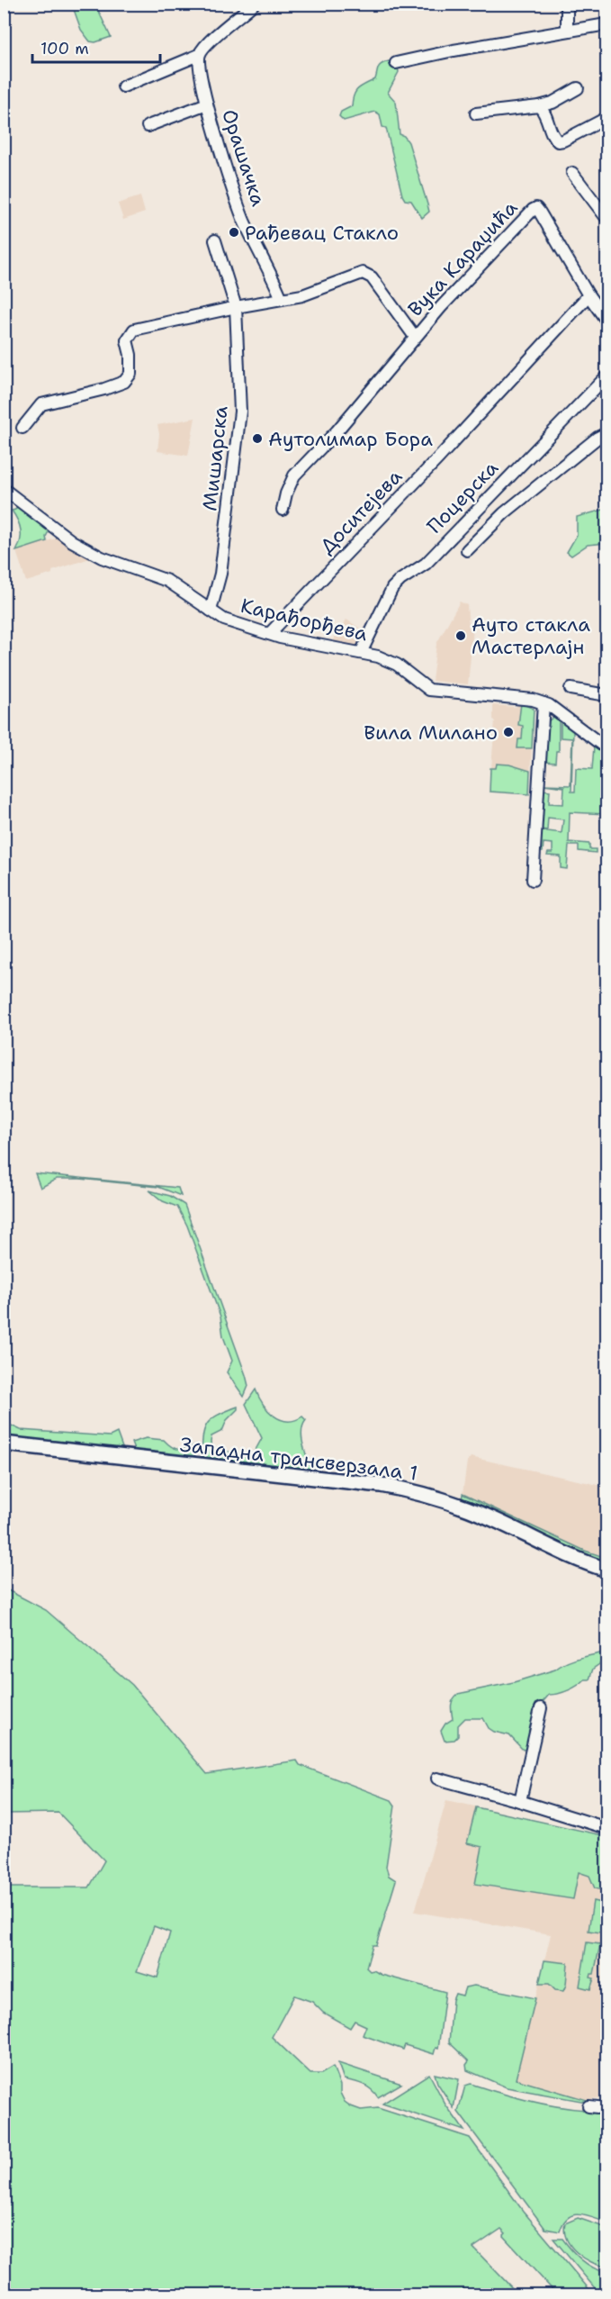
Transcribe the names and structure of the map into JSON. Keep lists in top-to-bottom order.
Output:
{
  "streets": {
    "main road": ["Западна трансверзала 1"],
    "street": [
      "Орашачка",
      "Вука Караџића",
      "Мишарска",
      "Поцерска",
      "Доситејева",
      "Карађорђева"
    ]
  },
  "crossings": [
    ["Орашачка", "Вука Караџића"],
    ["Вука Караџића", "Доситејева"],
    ["Мишарска", "Карађорђева"],
    ["Поцерска", "Карађорђева"],
    ["Доситејева", "Карађорђева"]
  ],
  "places": [
    "Рађевац Стакло",
    "Аутолимар Бора",
    "Ауто стакла Мастерлајн",
    "Вила Милано"
  ],
  "scale_bar": "100 m"
}
